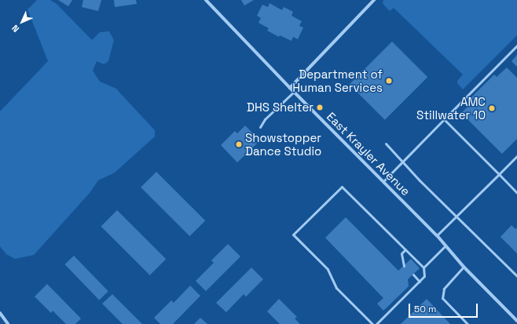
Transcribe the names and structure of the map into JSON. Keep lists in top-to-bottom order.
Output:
{
  "streets": {
    "street": ["East Krayler Avenue"]
  },
  "places": [
    "Department of Human Services",
    "DHS Shelter",
    "AMC Stillwater 10",
    "Showstopper Dance Studio"
  ],
  "scale_bar": "50 m",
  "north": "bottom left"
}
